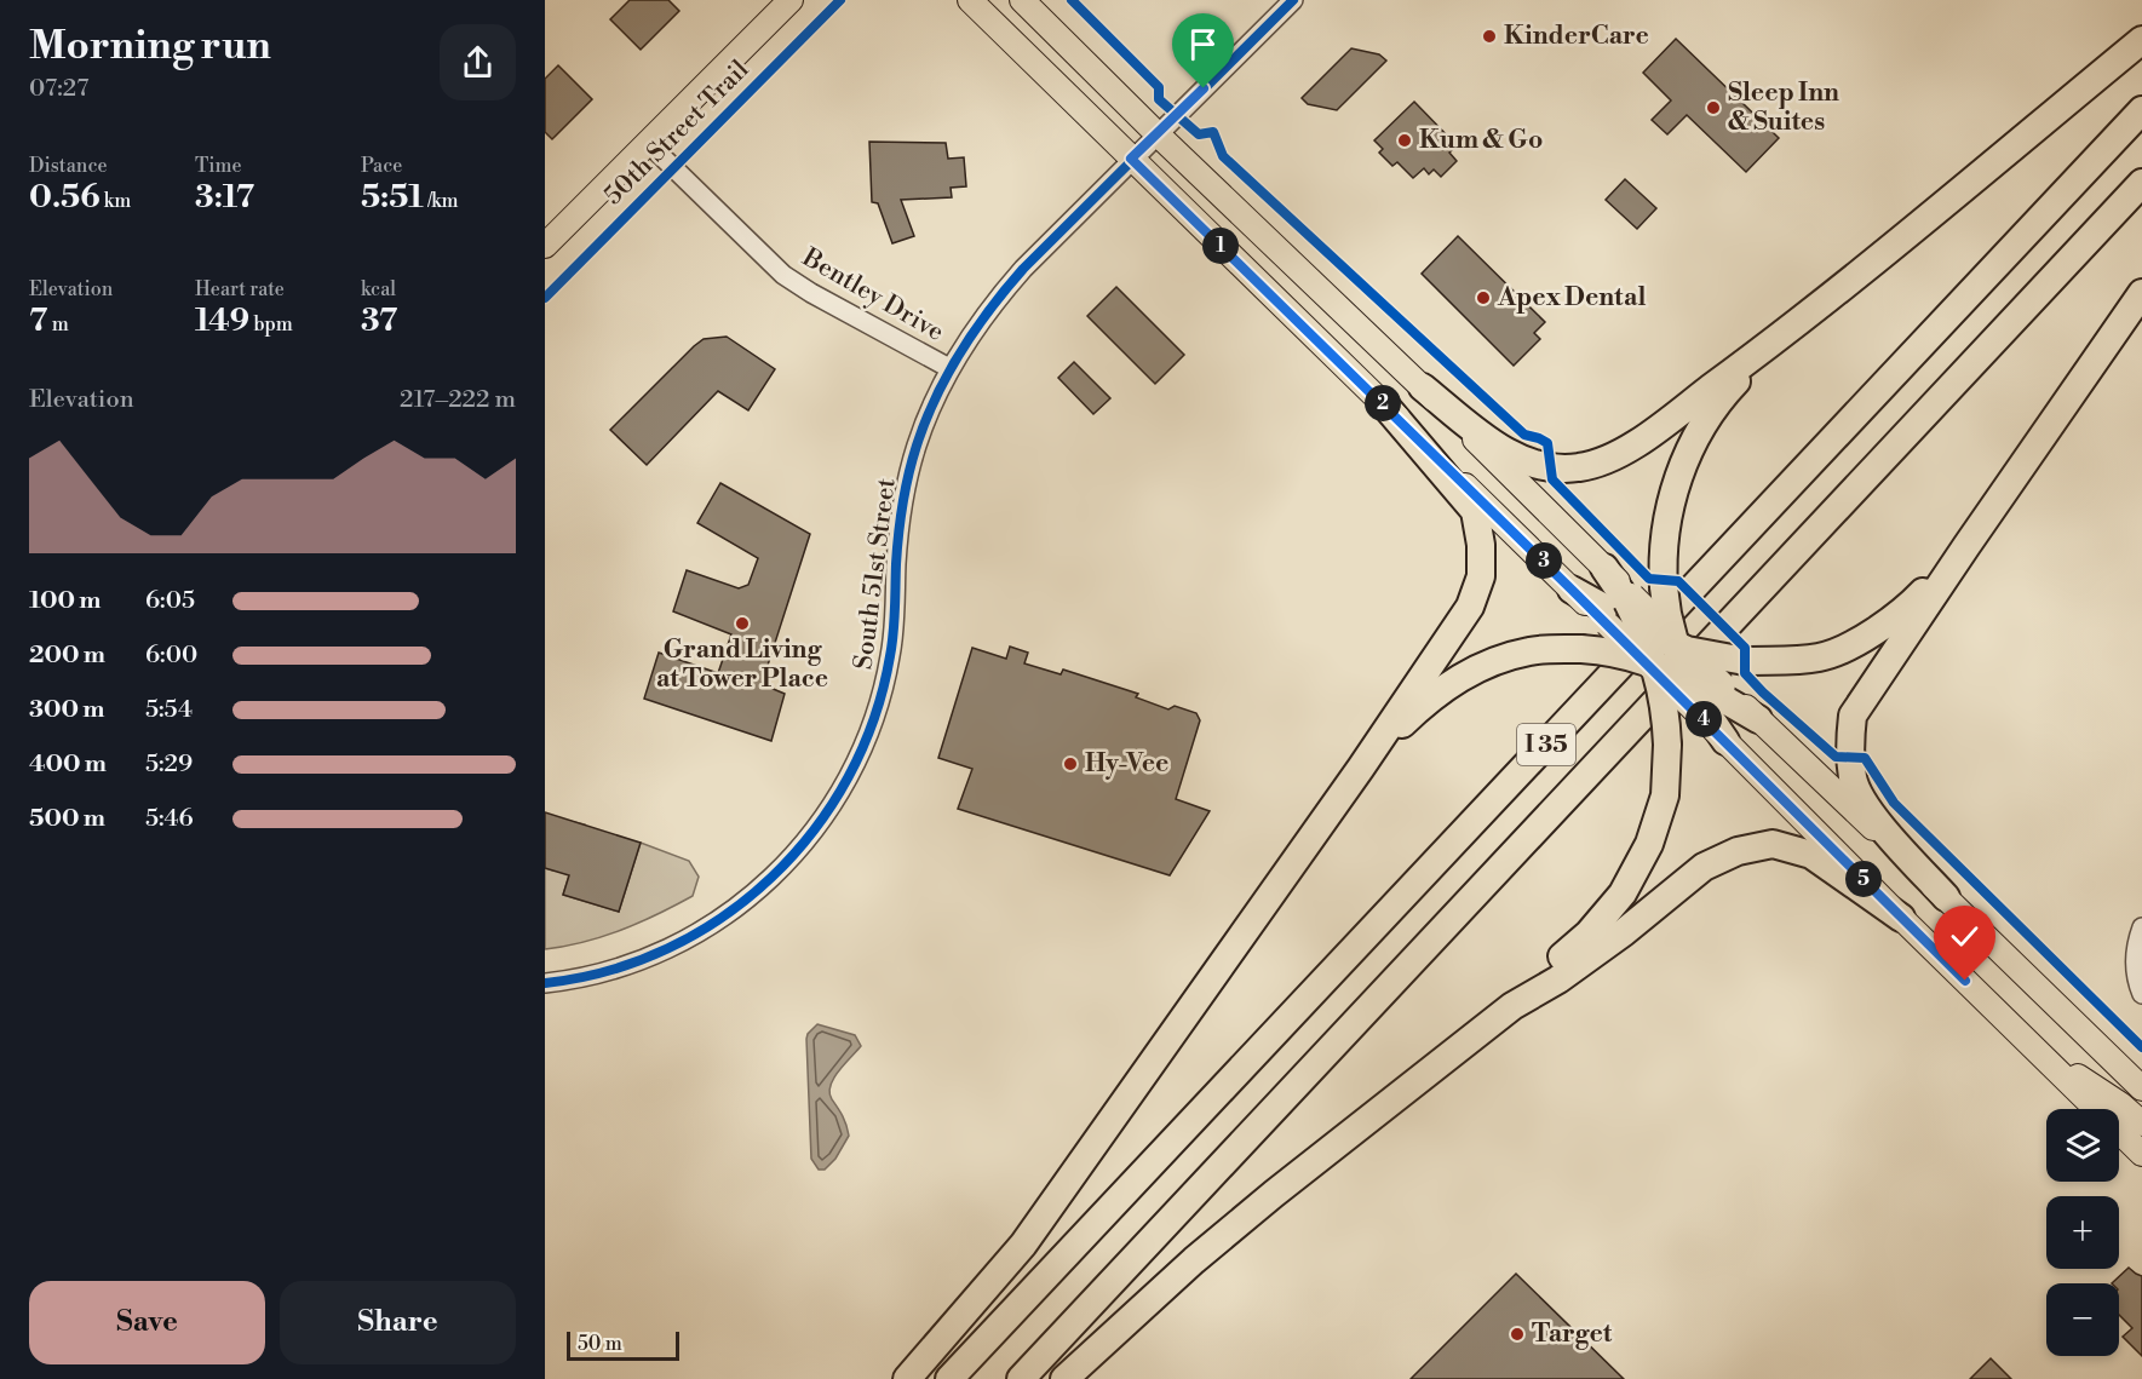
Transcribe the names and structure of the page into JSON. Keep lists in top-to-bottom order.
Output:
{
  "streets": {
    "highway": ["I 35"],
    "street": ["Bentley Drive", "South 51st Street"],
    "cycle path": ["50th Street Trail"]
  },
  "crossings": [
    ["Bentley Drive", "South 51st Street"]
  ],
  "places": [
    "KinderCare",
    "Sleep Inn & Suites",
    "Kum & Go",
    "Apex Dental",
    "Grand Living at Tower Place",
    "Hy-Vee",
    "Target"
  ],
  "scale_bar": "50 m",
  "page": {
    "heading": ["Morning run", "07:27"],
    "stats": [
      ["Distance", "0.56 km"],
      ["Time", "3:17"],
      ["Pace", "5:51 /km"],
      ["Elevation", "7 m"],
      ["Heart rate", "149 bpm"],
      ["kcal", "37"]
    ],
    "pins": [
      "1",
      "2",
      "3",
      "4",
      "5"
    ],
    "chart": ["Elevation", "217–222 m"],
    "list": [
      {
        "name": "100 m",
        "note": "6:05"
      },
      {
        "name": "200 m",
        "note": "6:00"
      },
      {
        "name": "300 m",
        "note": "5:54"
      },
      {
        "name": "400 m",
        "note": "5:29"
      },
      {
        "name": "500 m",
        "note": "5:46"
      }
    ],
    "map_buttons": ["+", "−"],
    "buttons": ["Save", "Share"],
    "scale": "50 m"
  }
}
